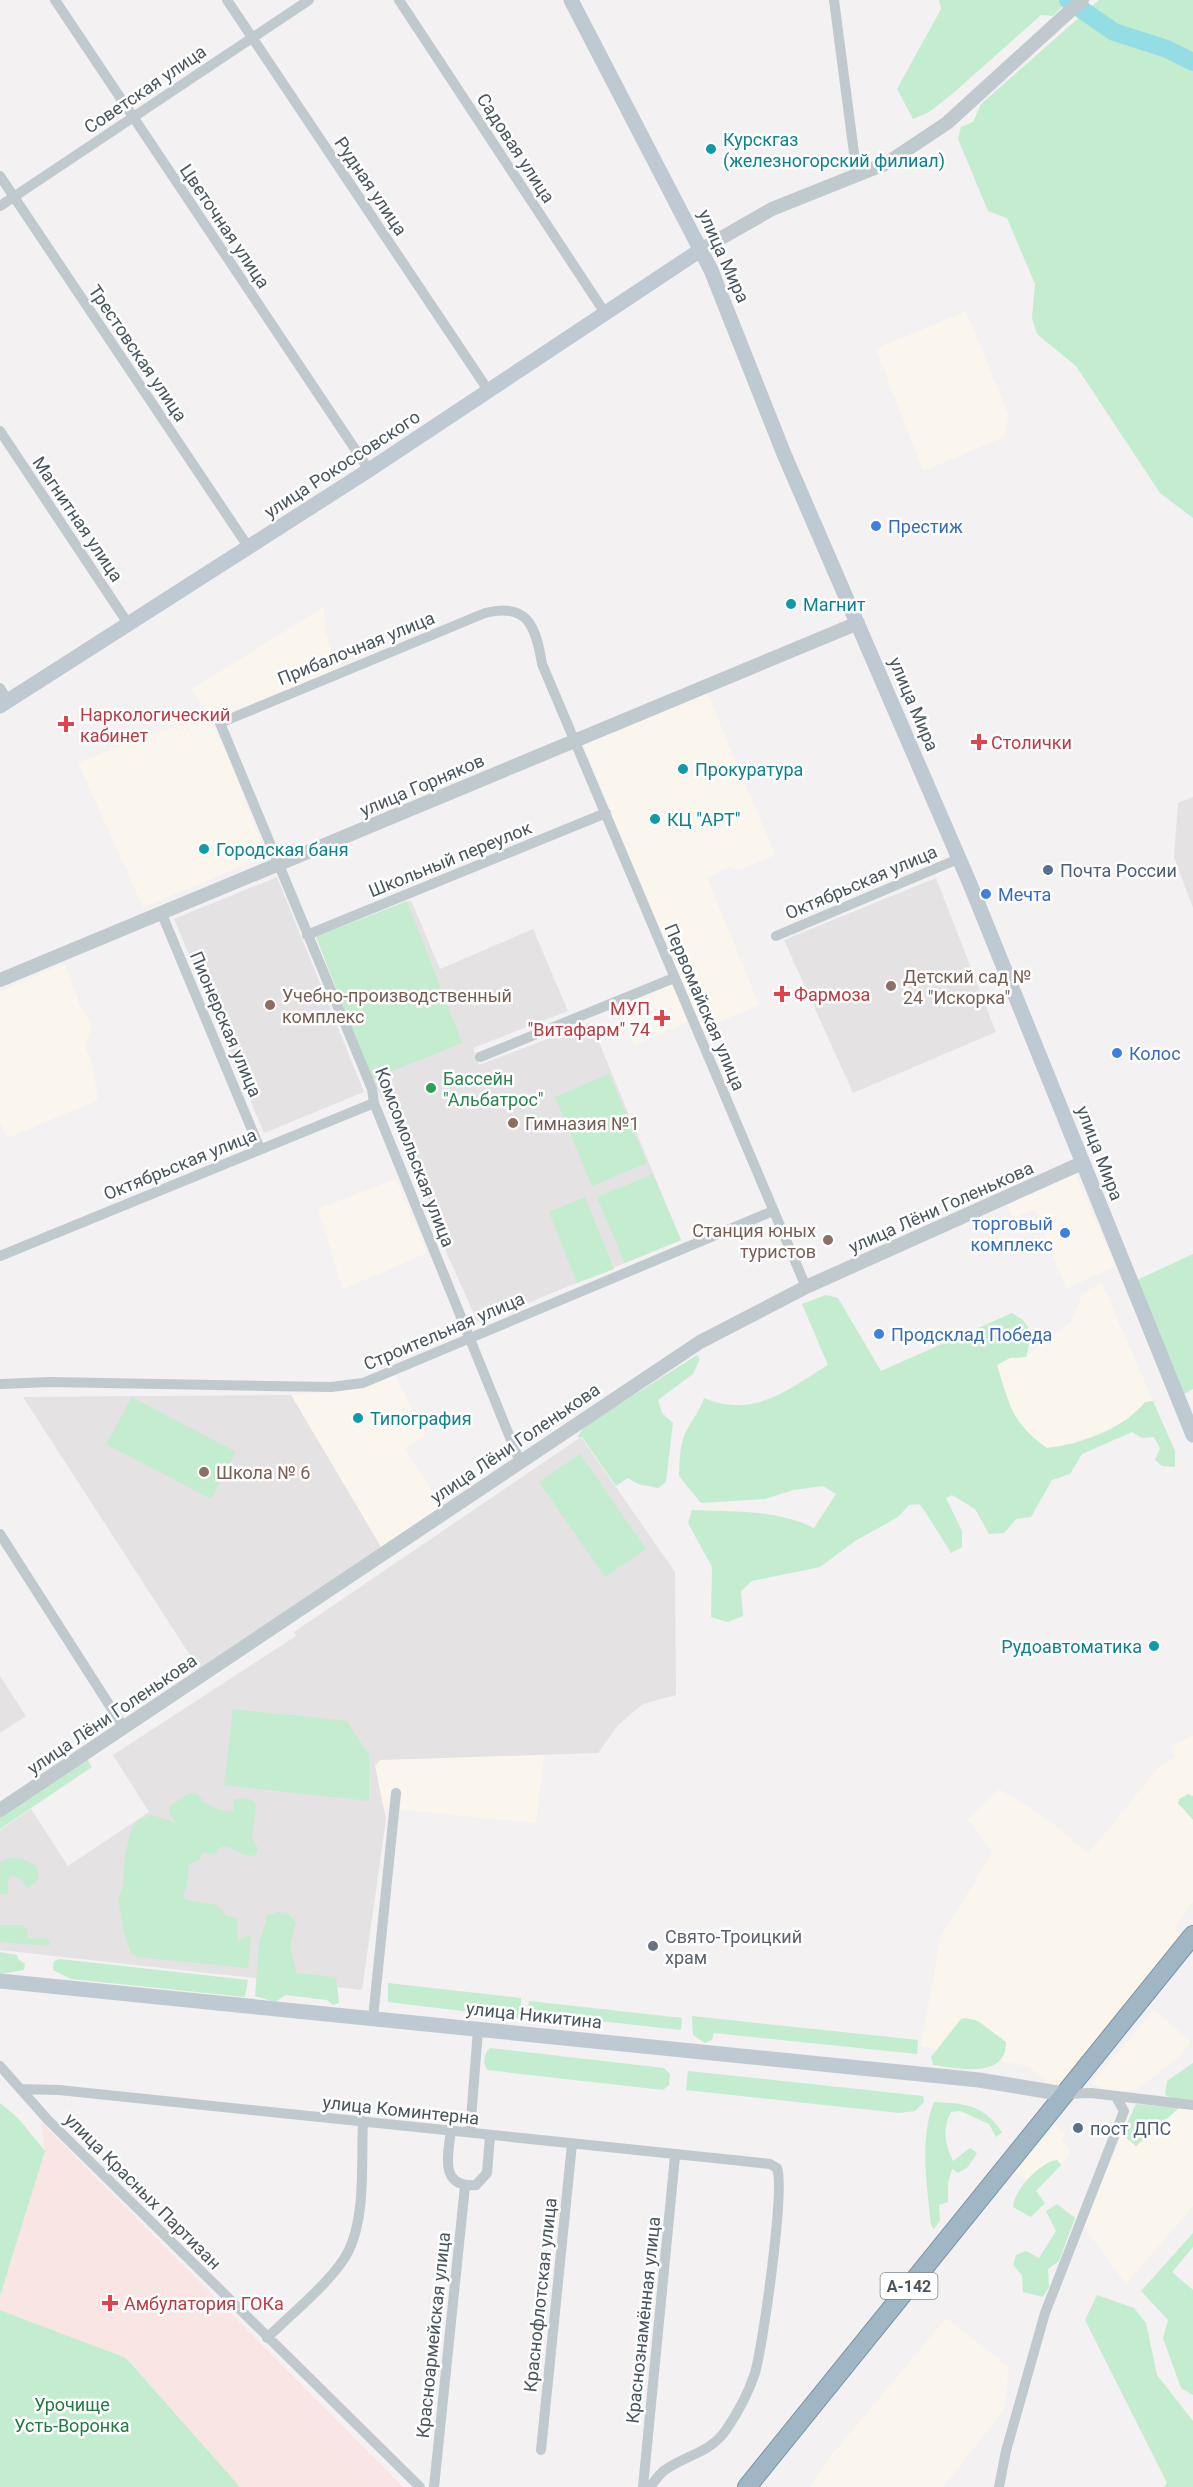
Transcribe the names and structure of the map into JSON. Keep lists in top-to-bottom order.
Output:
{
  "streets": {
    "highway": ["А-142"],
    "main road": ["улица Мира", "улица Рокоссовского", "улица Никитина"],
    "street": [
      "Советская улица",
      "Садовая улица",
      "Рудная улица",
      "Цветочная улица",
      "Трестовская улица",
      "Магнитная улица",
      "Прибалочная улица",
      "улица Горняков",
      "Школьный переулок",
      "Октябрьская улица",
      "Первомайская улица",
      "Пионерская улица",
      "Комсомольская улица",
      "улица Лёни Голенькова",
      "Строительная улица",
      "улица Коминтерна",
      "улица Красных Партизан",
      "Краснофлотская улица",
      "Краснознамённая улица",
      "Красноармейская улица"
    ]
  },
  "crossings": [
    ["Советская улица", "Рудная улица"],
    ["Советская улица", "Цветочная улица"],
    ["Советская улица", "Трестовская улица"],
    ["Садовая улица", "улица Рокоссовского"],
    ["Рудная улица", "улица Рокоссовского"],
    ["Цветочная улица", "улица Рокоссовского"],
    ["улица Мира", "улица Рокоссовского"],
    ["улица Мира", "улица Горняков"],
    ["улица Мира", "Октябрьская улица"],
    ["улица Мира", "улица Лёни Голенькова"],
    ["Трестовская улица", "улица Рокоссовского"],
    ["улица Рокоссовского", "Магнитная улица"],
    ["Прибалочная улица", "улица Горняков"],
    ["Прибалочная улица", "Первомайская улица"],
    ["Прибалочная улица", "Комсомольская улица"],
    ["улица Горняков", "Первомайская улица"],
    ["улица Горняков", "Пионерская улица"],
    ["улица Горняков", "Комсомольская улица"],
    ["Школьный переулок", "Первомайская улица"],
    ["Школьный переулок", "Комсомольская улица"],
    ["Октябрьская улица", "Пионерская улица"],
    ["Октябрьская улица", "Комсомольская улица"],
    ["Первомайская улица", "улица Лёни Голенькова"],
    ["Первомайская улица", "Строительная улица"],
    ["Комсомольская улица", "улица Лёни Голенькова"],
    ["Комсомольская улица", "Строительная улица"],
    ["улица Никитина", "А-142"],
    ["улица Коминтерна", "улица Красных Партизан"],
    ["улица Коминтерна", "Краснофлотская улица"],
    ["улица Коминтерна", "Краснознамённая улица"]
  ],
  "parks": ["Урочище Усть-Воронка"],
  "places": {
    "other": [
      "Курскгаз (железногорский филиал)",
      "Престиж",
      "Магнит",
      "Прокуратура",
      "КЦ \"АРТ\"",
      "Городская баня",
      "Почта России",
      "Мечта",
      "Детский сад № 24 \"Искорка\"",
      "Учебно-производственный комплекс",
      "Колос",
      "Бассейн \"Альбатрос\"",
      "Гимназия №1",
      "торговый комплекс",
      "Станция юных туристов",
      "Продсклад Победа",
      "Типография",
      "Школа № 6",
      "Рудоавтоматика",
      "Свято-Троицкий храм",
      "пост ДПС"
    ],
    "health": [
      "Наркологический кабинет",
      "Столички",
      "Фармоза",
      "МУП \"Витафарм\" 74",
      "Амбулатория ГОКа"
    ]
  }
}
